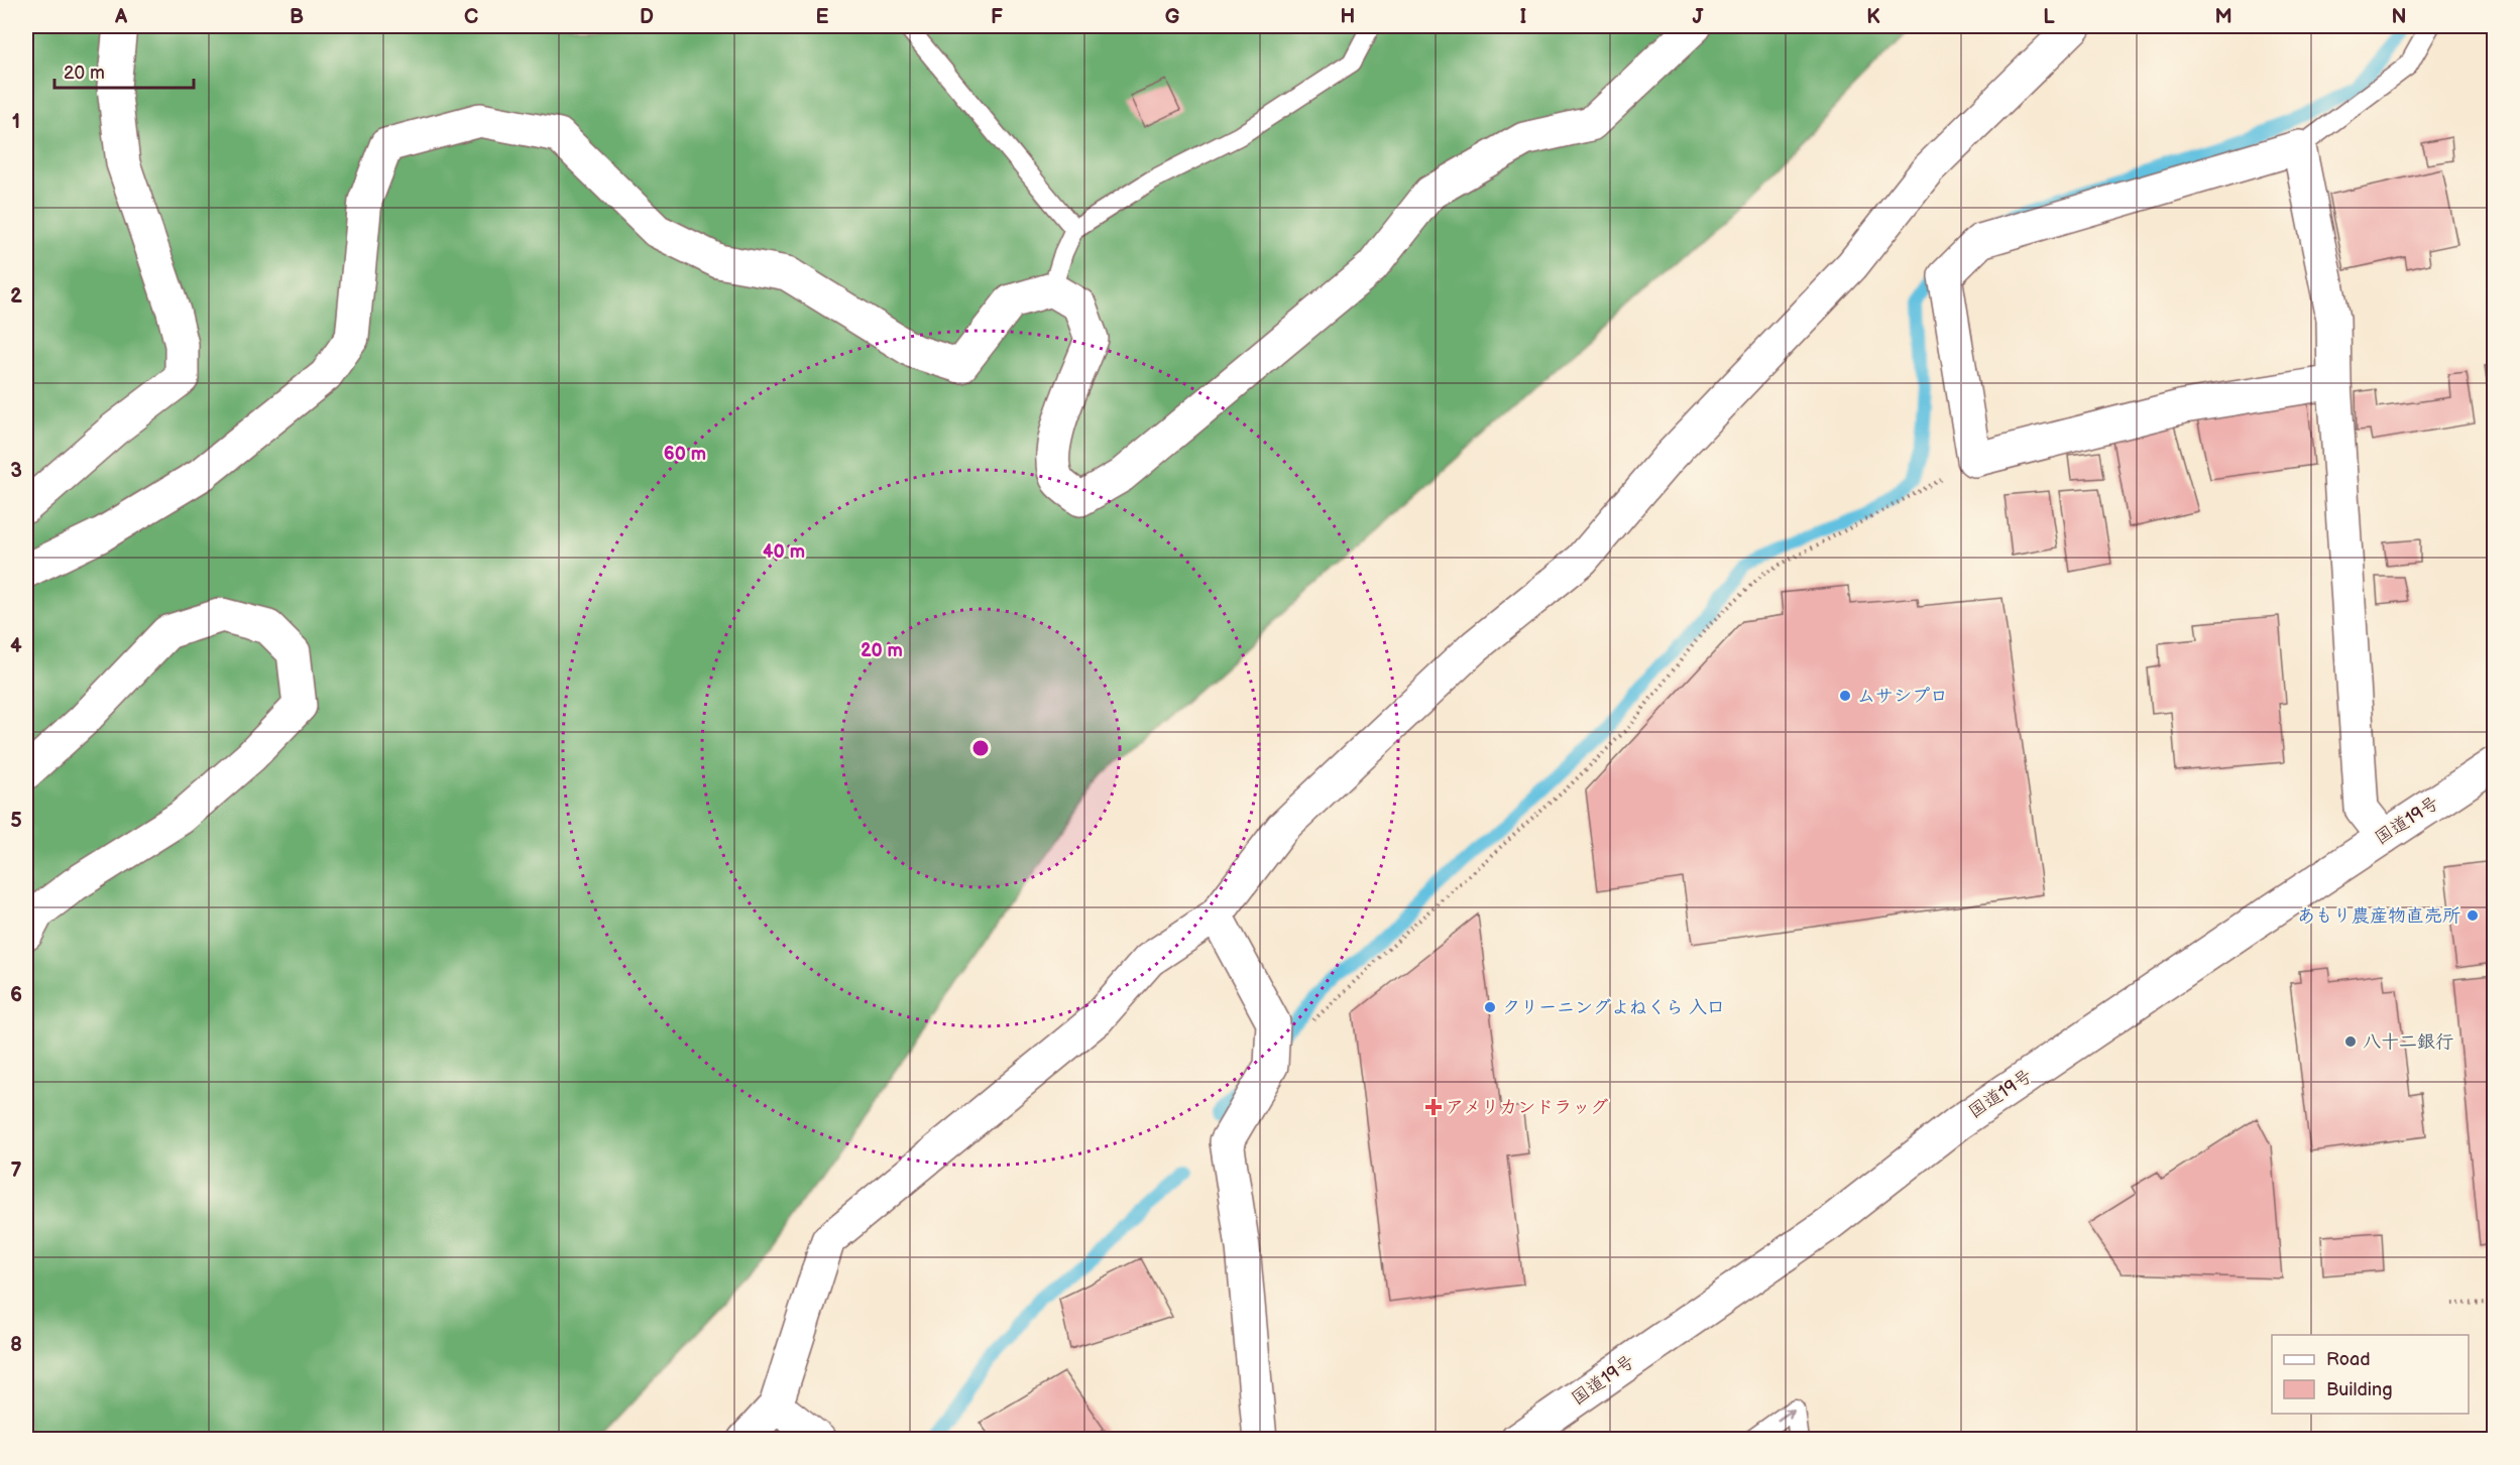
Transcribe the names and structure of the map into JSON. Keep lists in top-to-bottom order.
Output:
{
  "streets": {
    "main road": ["国道19号"]
  },
  "places": {
    "other": [
      "ムサシプロ",
      "あもり農産物直売所",
      "クリーニングよねくら 入口",
      "八十二銀行"
    ],
    "health": ["アメリカンドラッグ"]
  },
  "legend": ["Road", "Building"],
  "scale_bar": "20 m",
  "grid": {
    "columns": [
      "A",
      "B",
      "C",
      "D",
      "E",
      "F",
      "G",
      "H",
      "I",
      "J",
      "K",
      "L",
      "M",
      "N"
    ],
    "rows": [
      "1",
      "2",
      "3",
      "4",
      "5",
      "6",
      "7",
      "8"
    ]
  },
  "rings": ["60 m", "40 m", "20 m"]
}
